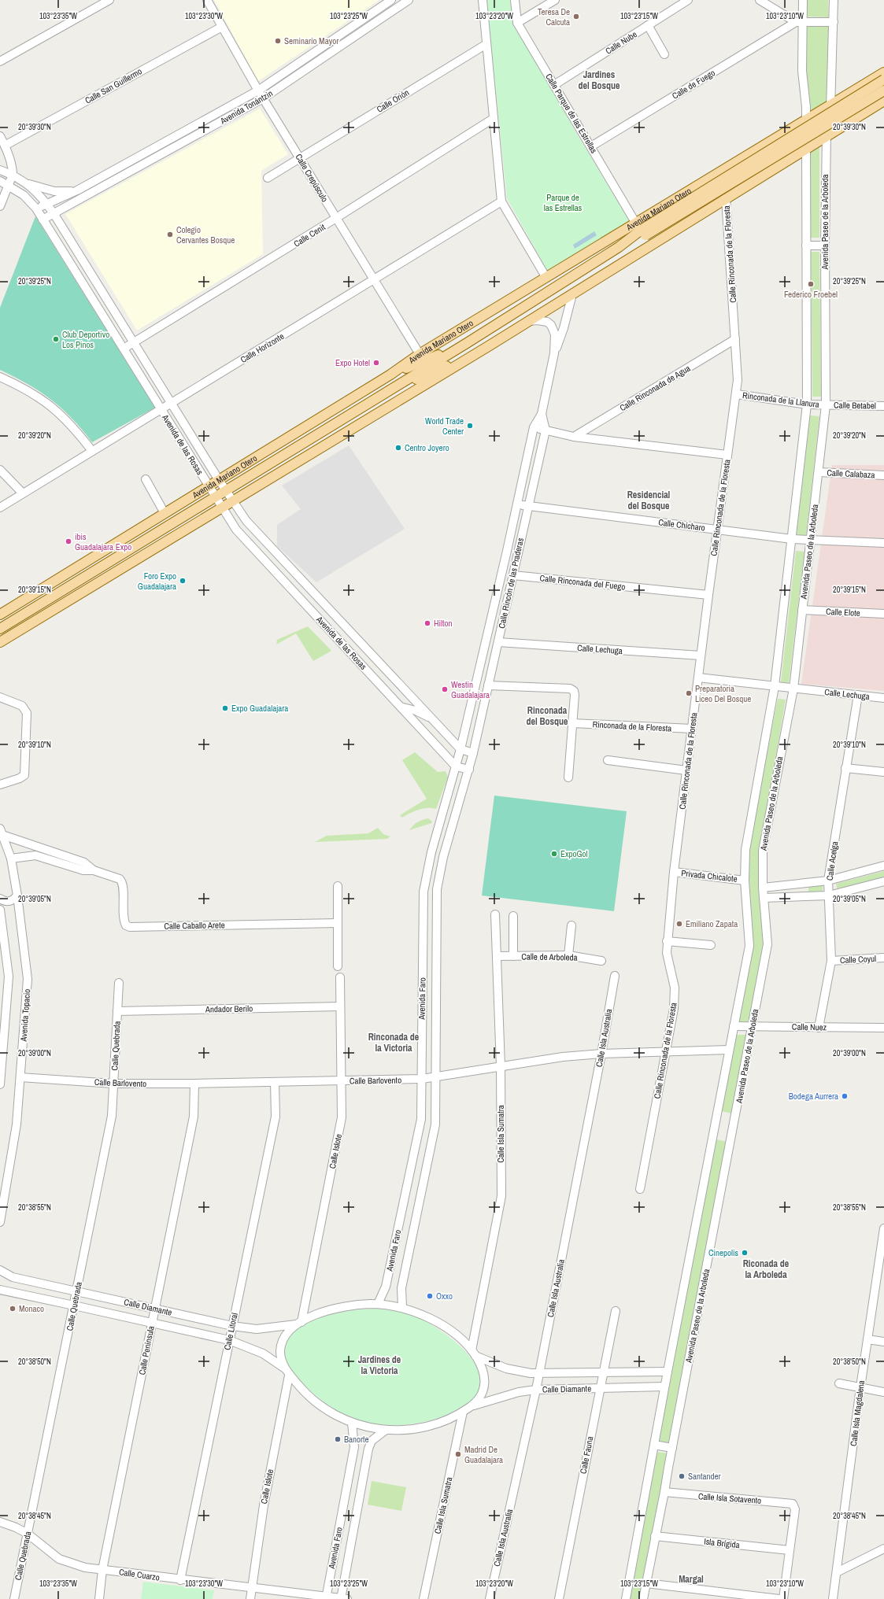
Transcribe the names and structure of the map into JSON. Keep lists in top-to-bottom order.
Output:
{
  "streets": {
    "main road": ["Avenida Mariano Otero"],
    "street": [
      "Calle Nube",
      "Calle de Fuego",
      "Calle San Guillermo",
      "Calle Orión",
      "Avenida Tonántzin",
      "Calle Parque de las Estrellas",
      "Calle Crepúsculo",
      "Avenida Paseo de la Arboleda",
      "Calle Cenit",
      "Calle Rinconada de la Floresta",
      "Calle Horizonte",
      "Calle Rinconada de Agua",
      "Rinconada de la Llanura",
      "Calle Betabel",
      "Avenida de las Rosas",
      "Calle Calabaza",
      "Calle Chícharo",
      "Calle Rinconada del Fuego",
      "Calle Rincón de las Praderas",
      "Calle Elote",
      "Calle Lechuga",
      "Rinconada de la Floresta",
      "Calle Acelga",
      "Privada Chicalote",
      "Calle Caballo Arete",
      "Calle de Arboleda",
      "Calle Coyul",
      "Avenida Faro",
      "Andador Berilo",
      "Avenida Topacio",
      "Calle Nuez",
      "Calle Isla Australia",
      "Calle Quebrada",
      "Calle Barlovento",
      "Calle Isla Sumatra",
      "Calle Islote",
      "Calle Diamante",
      "Calle Litoral",
      "Calle Península",
      "Calle Isla Magdalena",
      "Calle Fauna",
      "Calle Isla Sotavento",
      "Isla Brígida",
      "Calle Cuarzo"
    ]
  },
  "crossings": [
    ["Calle Nube", "Calle Parque de las Estrellas"],
    ["Calle de Fuego", "Calle Parque de las Estrellas"],
    ["Calle de Fuego", "Avenida Paseo de la Arboleda"],
    ["Calle San Guillermo", "Calle Crepúsculo"],
    ["Calle Orión", "Calle Crepúsculo"],
    ["Avenida Tonántzin", "Calle Crepúsculo"],
    ["Avenida Tonántzin", "Avenida de las Rosas"],
    ["Calle Parque de las Estrellas", "Avenida Mariano Otero"],
    ["Calle Crepúsculo", "Avenida Mariano Otero"],
    ["Calle Crepúsculo", "Calle Cenit"],
    ["Calle Crepúsculo", "Calle Horizonte"],
    ["Avenida Mariano Otero", "Avenida Paseo de la Arboleda"],
    ["Avenida Mariano Otero", "Avenida de las Rosas"],
    ["Avenida Paseo de la Arboleda", "Rinconada de la Llanura"],
    ["Avenida Paseo de la Arboleda", "Calle Betabel"],
    ["Avenida Paseo de la Arboleda", "Calle Calabaza"],
    ["Avenida Paseo de la Arboleda", "Calle Chícharo"],
    ["Avenida Paseo de la Arboleda", "Calle Elote"],
    ["Avenida Paseo de la Arboleda", "Calle Lechuga"],
    ["Avenida Paseo de la Arboleda", "Privada Chicalote"],
    ["Avenida Paseo de la Arboleda", "Calle Nuez"],
    ["Avenida Paseo de la Arboleda", "Calle Barlovento"],
    ["Avenida Paseo de la Arboleda", "Calle Diamante"],
    ["Avenida Paseo de la Arboleda", "Calle Isla Sotavento"],
    ["Avenida Paseo de la Arboleda", "Isla Brígida"],
    ["Calle Cenit", "Avenida de las Rosas"],
    ["Calle Rinconada de la Floresta", "Calle Rinconada de Agua"],
    ["Calle Rinconada de la Floresta", "Rinconada de la Llanura"],
    ["Calle Rinconada de la Floresta", "Calle Chícharo"],
    ["Calle Rinconada de la Floresta", "Calle Rinconada del Fuego"],
    ["Calle Rinconada de la Floresta", "Calle Lechuga"],
    ["Calle Rinconada de la Floresta", "Rinconada de la Floresta"],
    ["Calle Rinconada de la Floresta", "Privada Chicalote"],
    ["Calle Rinconada de la Floresta", "Calle Barlovento"],
    ["Calle Horizonte", "Avenida de las Rosas"],
    ["Rinconada de la Llanura", "Calle Betabel"],
    ["Avenida de las Rosas", "Calle Rincón de las Praderas"],
    ["Avenida de las Rosas", "Avenida Faro"],
    ["Calle Chícharo", "Calle Rincón de las Praderas"],
    ["Calle Rinconada del Fuego", "Calle Rincón de las Praderas"],
    ["Calle Rincón de las Praderas", "Calle Lechuga"],
    ["Calle Rincón de las Praderas", "Avenida Faro"],
    ["Calle Lechuga", "Calle Acelga"],
    ["Calle Acelga", "Calle Coyul"],
    ["Calle Acelga", "Calle Nuez"],
    ["Calle Caballo Arete", "Avenida Topacio"],
    ["Calle de Arboleda", "Calle Isla Sumatra"],
    ["Avenida Faro", "Calle Barlovento"],
    ["Avenida Faro", "Calle Diamante"],
    ["Avenida Faro", "Calle Cuarzo"],
    ["Andador Berilo", "Calle Quebrada"],
    ["Andador Berilo", "Calle Islote"],
    ["Avenida Topacio", "Calle Barlovento"],
    ["Calle Isla Australia", "Calle Barlovento"],
    ["Calle Isla Australia", "Calle Diamante"],
    ["Calle Quebrada", "Calle Barlovento"],
    ["Calle Quebrada", "Calle Diamante"],
    ["Calle Quebrada", "Calle Cuarzo"],
    ["Calle Barlovento", "Calle Isla Sumatra"],
    ["Calle Barlovento", "Calle Islote"],
    ["Calle Barlovento", "Calle Litoral"],
    ["Calle Barlovento", "Calle Península"],
    ["Calle Isla Sumatra", "Calle Diamante"],
    ["Calle Islote", "Calle Diamante"],
    ["Calle Islote", "Calle Cuarzo"],
    ["Calle Diamante", "Calle Litoral"],
    ["Calle Diamante", "Calle Península"],
    ["Calle Diamante", "Calle Fauna"],
    ["Calle Litoral", "Calle Cuarzo"],
    ["Calle Península", "Calle Cuarzo"],
    ["Calle Isla Sotavento", "Isla Brígida"]
  ],
  "districts": [
    "Jardines del Bosque",
    "Residencial del Bosque",
    "Rinconada del Bosque",
    "Rinconada de la Victoria",
    "Riconada de la Arboleda",
    "Jardines de la Victoria",
    "Margal"
  ],
  "parks": ["Parque de las Estrellas"],
  "places": [
    "Teresa De Calcuta",
    "Seminario Mayor",
    "Colegio Cervantes Bosque",
    "Federico Froebel",
    "Club Deportivo Los Pinos",
    "Expo Hotel",
    "World Trade Center",
    "Centro Joyero",
    "ibis Guadalajara Expo",
    "Foro Expo Guadalajara",
    "Hilton",
    "Westin Guadalajara",
    "Preparatoria Liceo Del Bosque",
    "Expo Guadalajara",
    "ExpoGol",
    "Emiliano Zapata",
    "Bodega Aurrera",
    "Cinepolis",
    "Oxxo",
    "Monaco",
    "Banorte",
    "Madrid De Guadalajara",
    "Santander"
  ],
  "coordinates": [
    "103°23'35\"W",
    "103°23'30\"W",
    "103°23'25\"W",
    "103°23'20\"W",
    "103°23'15\"W",
    "103°23'10\"W",
    "20°39'30\"N",
    "20°39'25\"N",
    "20°39'20\"N",
    "20°39'15\"N",
    "20°39'10\"N",
    "20°39'05\"N",
    "20°39'00\"N",
    "20°38'55\"N",
    "20°38'50\"N",
    "20°38'45\"N"
  ]
}
